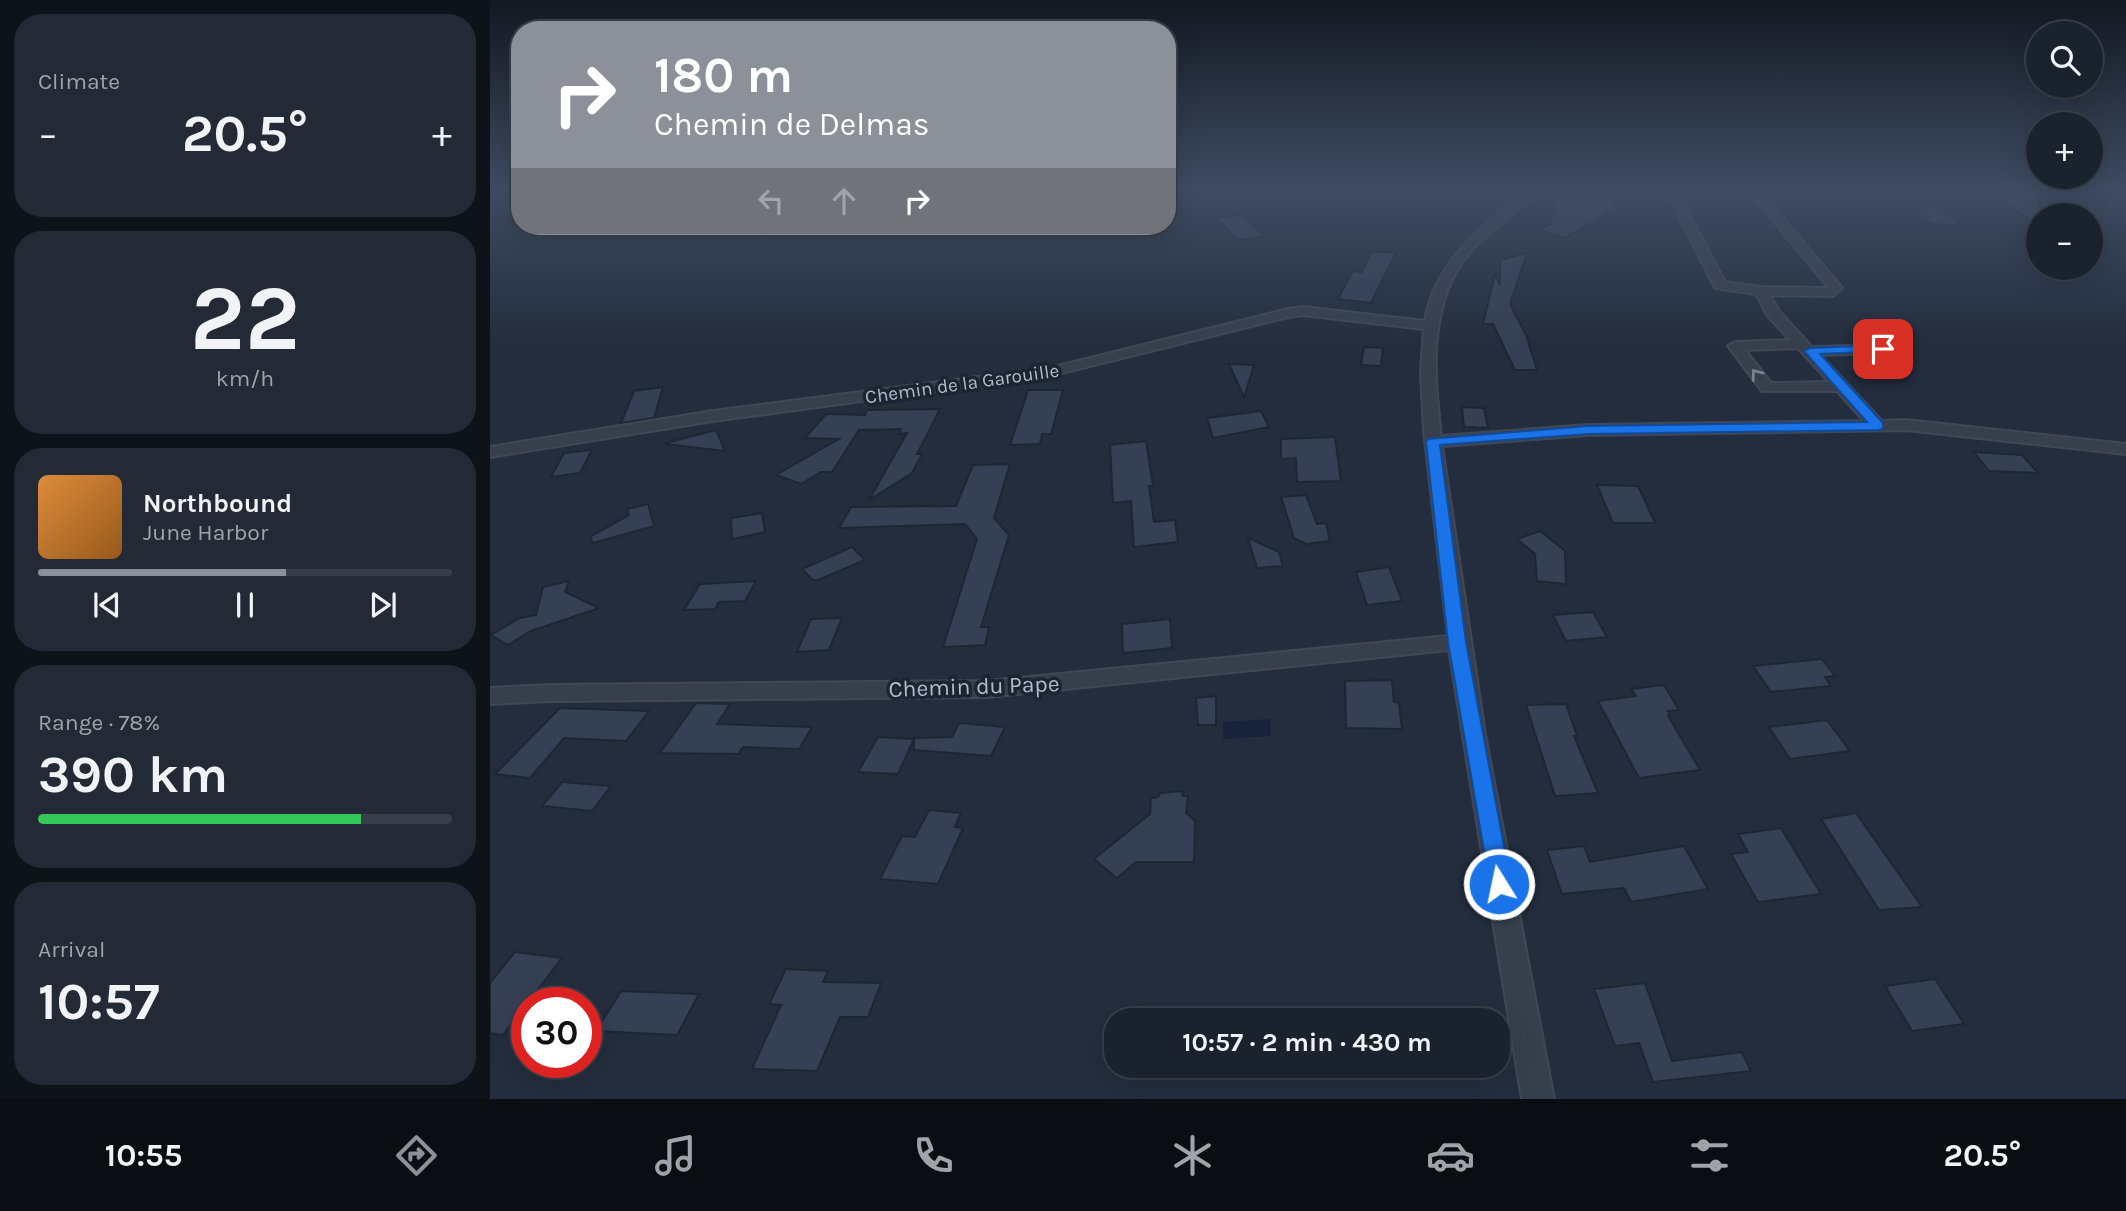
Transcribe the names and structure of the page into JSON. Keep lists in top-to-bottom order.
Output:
{
  "streets": {
    "street": ["Chemin de la Garouille", "Chemin du Pape"]
  },
  "page": {
    "tile": [
      "Climate",
      ["22", "km/h"],
      ["Range · 78%", "390 km"],
      ["Arrival", "10:57"]
    ],
    "map_buttons": ["+", "−"],
    "turn": ["180 m", "Chemin de Delmas"],
    "heat": ["−", "20.5°", "+"],
    "song": ["Northbound", "June Harbor"],
    "limit": "30",
    "trip": "10:57 · 2 min · 430 m",
    "tabs": ["10:55", "20.5°"]
  }
}
